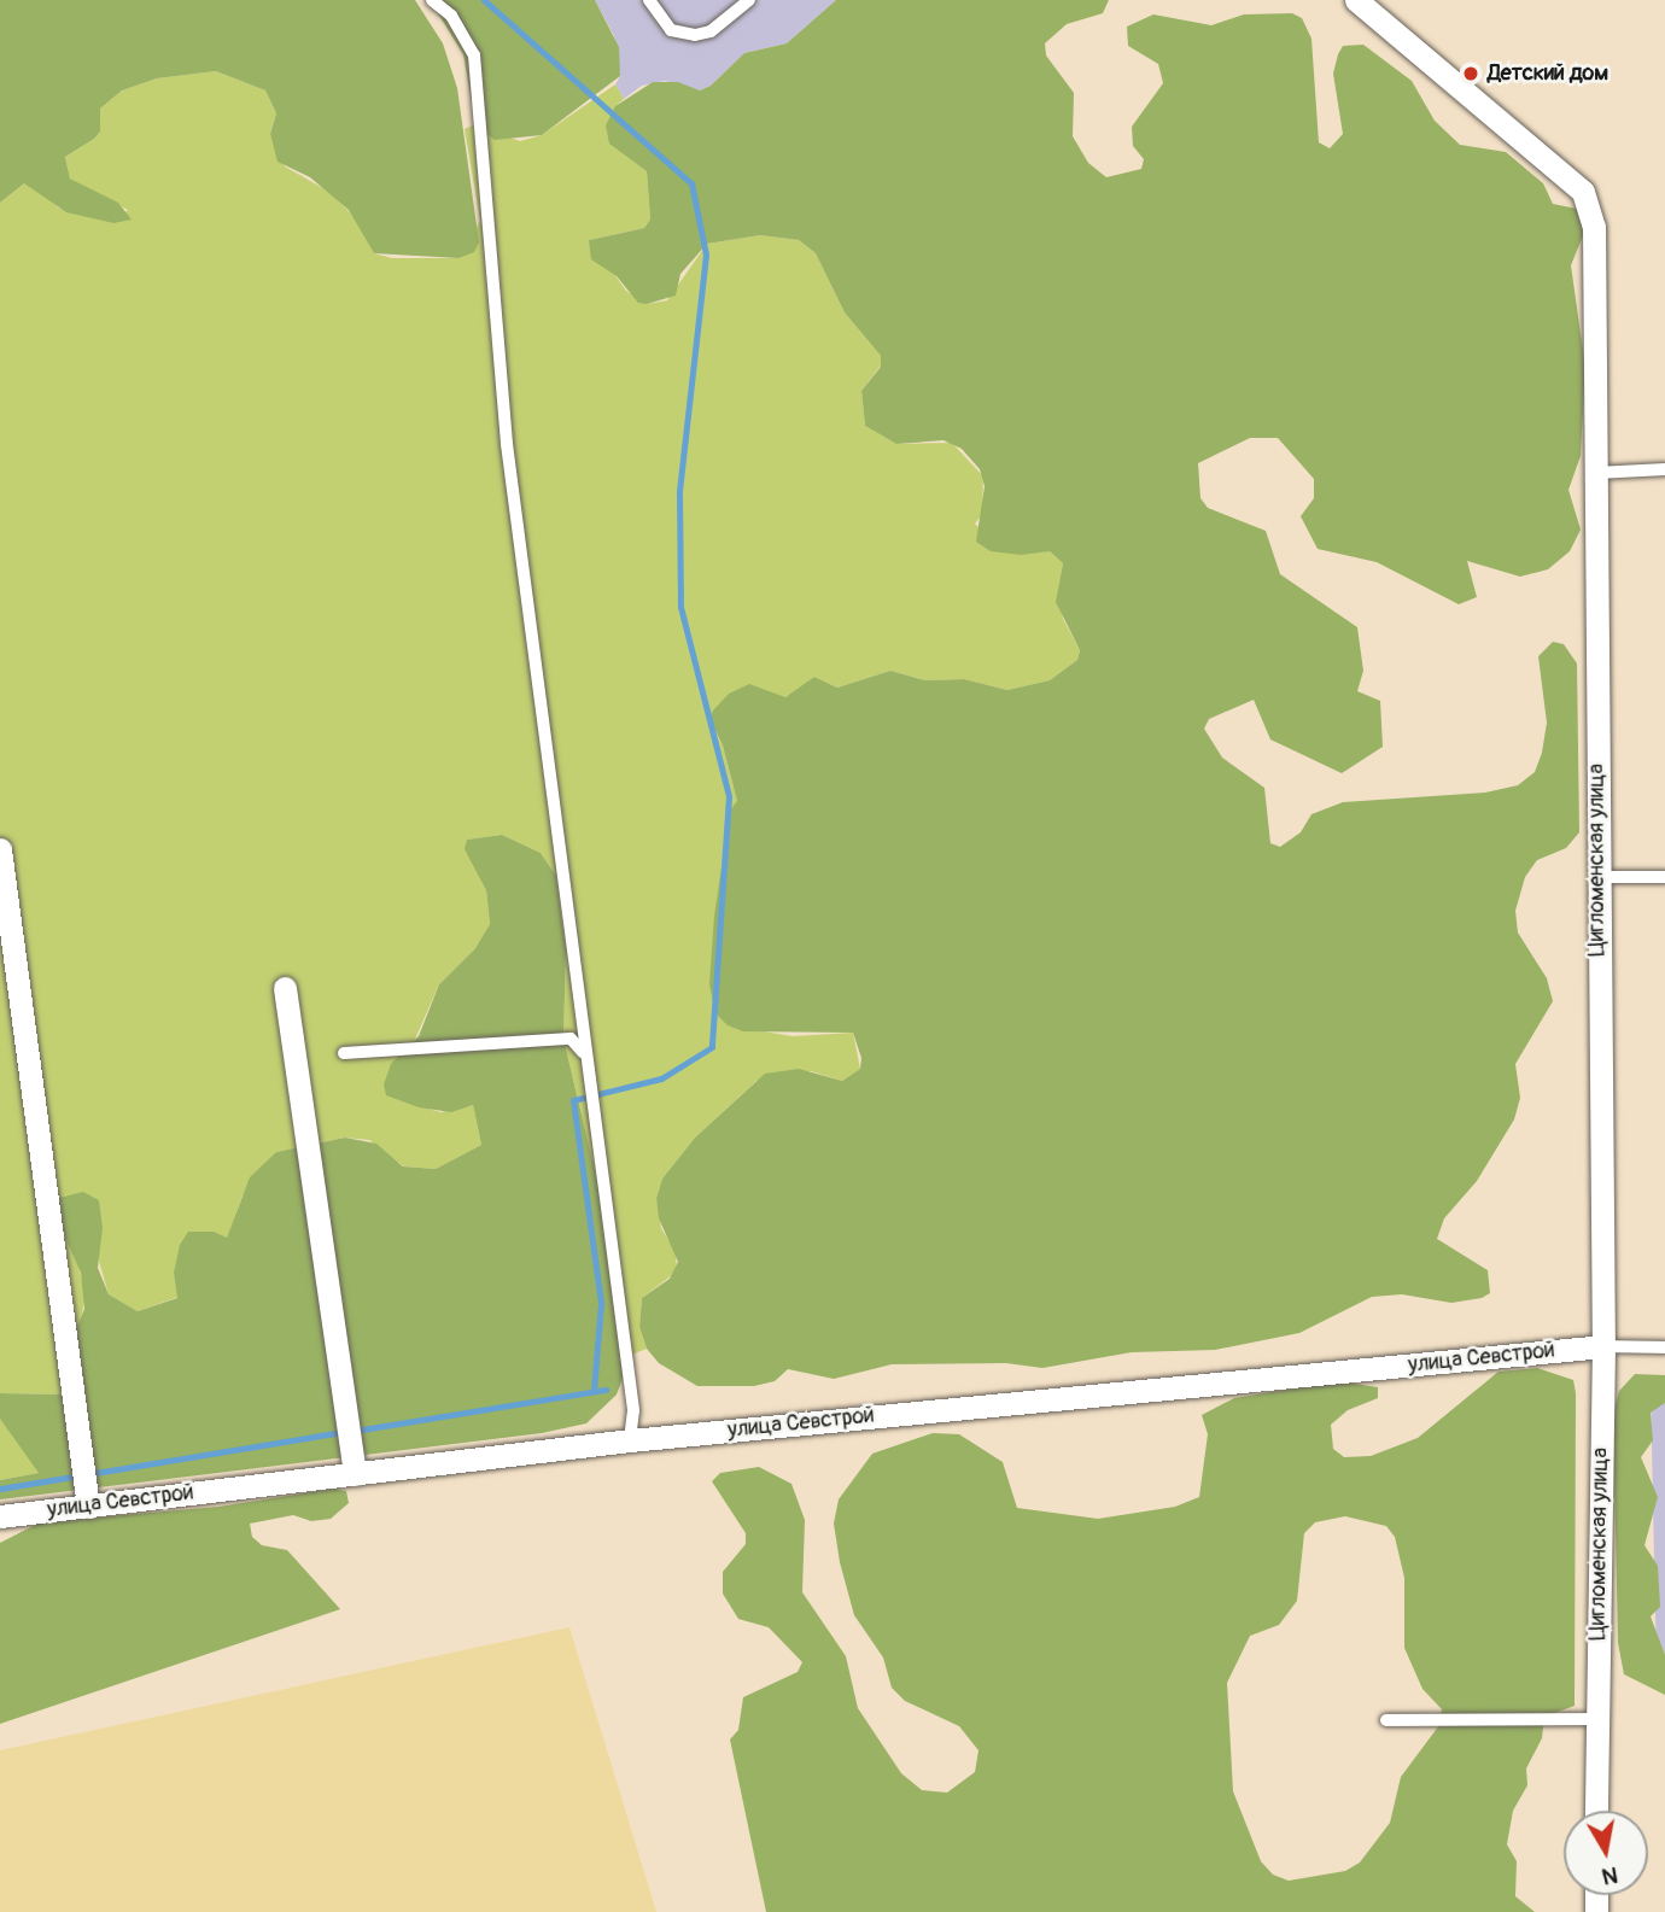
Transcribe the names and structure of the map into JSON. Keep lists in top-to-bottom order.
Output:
{
  "streets": {
    "street": ["Цигломенская улица", "улица Севстрой"]
  },
  "crossings": [
    ["Цигломенская улица", "улица Севстрой"]
  ],
  "places": ["Детский дом"],
  "north": "bottom"
}
